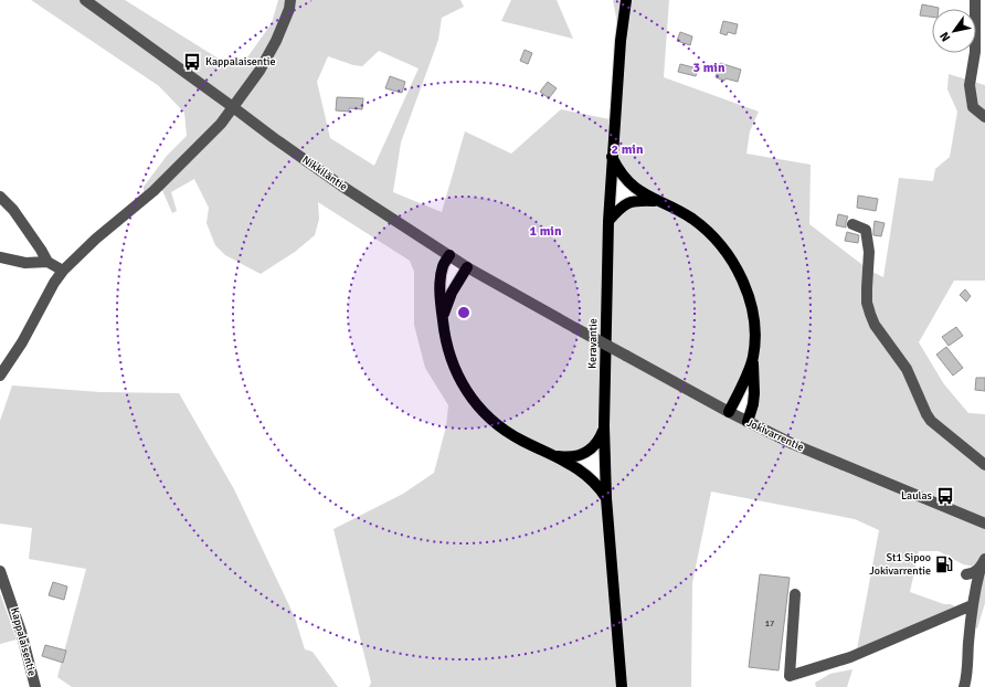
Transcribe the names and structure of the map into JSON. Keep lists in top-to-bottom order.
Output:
{
  "streets": {
    "main road": ["Keravantie"],
    "street": ["Nikkiläntie", "Jokivarrentie", "Kappalaisentie"]
  },
  "crossings": [
    ["Nikkiläntie", "Jokivarrentie"]
  ],
  "places": {
    "bus stop": ["Kappalaisentie", "Laulas"],
    "fuel station": ["St1 Sipoo Jokivarrentie"]
  },
  "house_numbers": ["17"],
  "north": "bottom left",
  "rings": ["3 min", "2 min", "1 min"]
}
